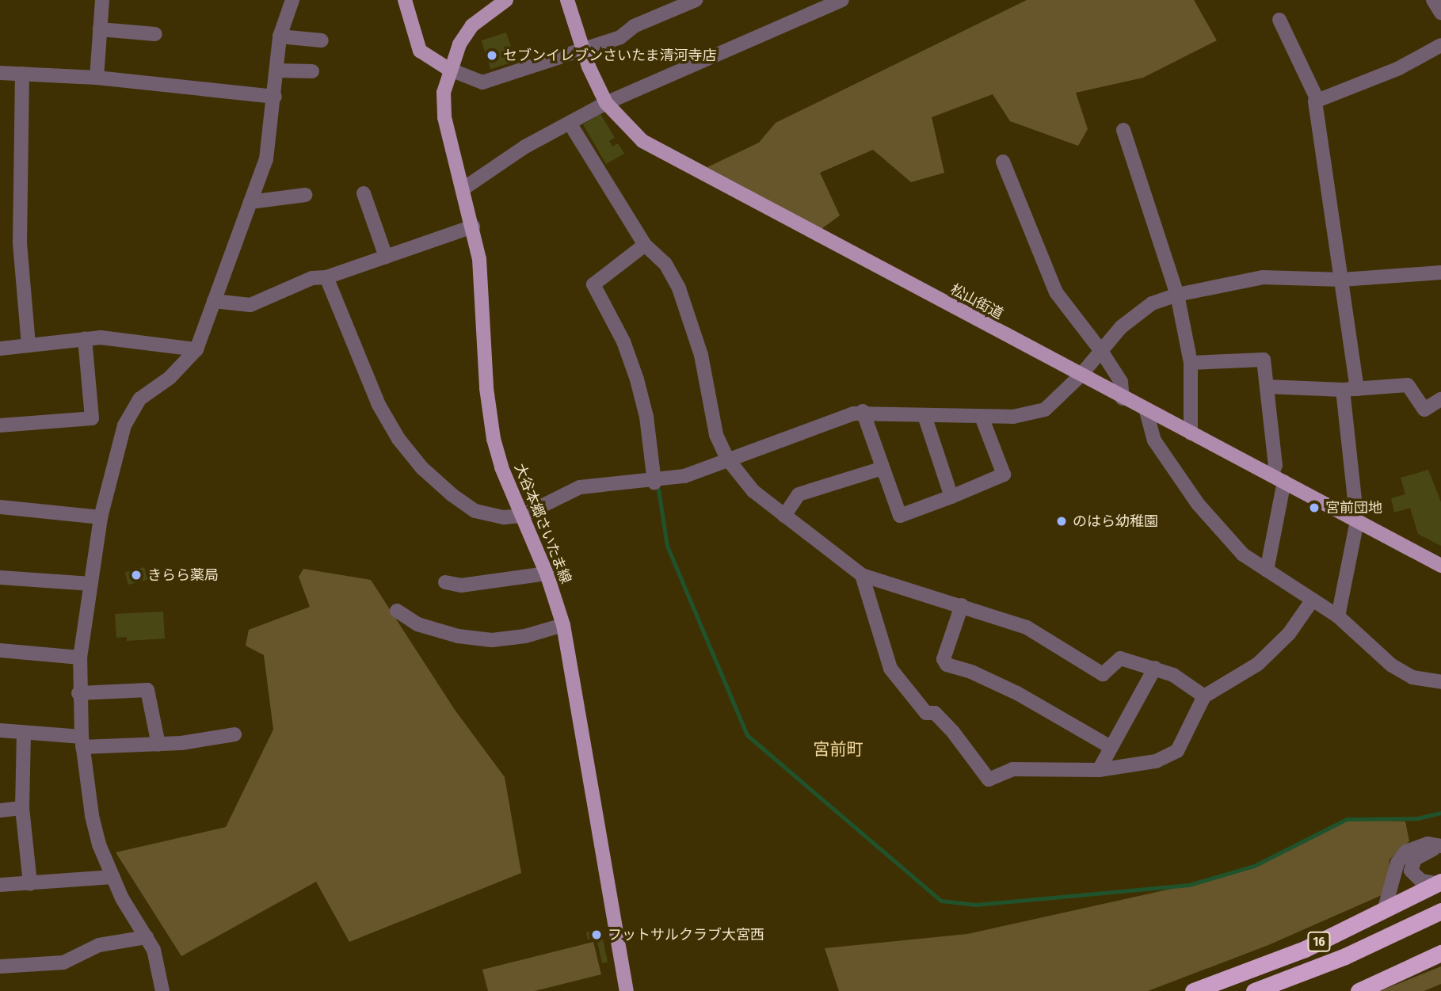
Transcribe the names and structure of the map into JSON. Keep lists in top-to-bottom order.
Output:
{
  "streets": {
    "highway": ["16"],
    "main road": ["松山街道", "大谷本郷さいたま線"]
  },
  "districts": ["宮前町"],
  "places": [
    "セブンイレブンさいたま清河寺店",
    "宮前団地",
    "のはら幼稚園",
    "きらら薬局",
    "フットサルクラブ大宮西"
  ]
}
